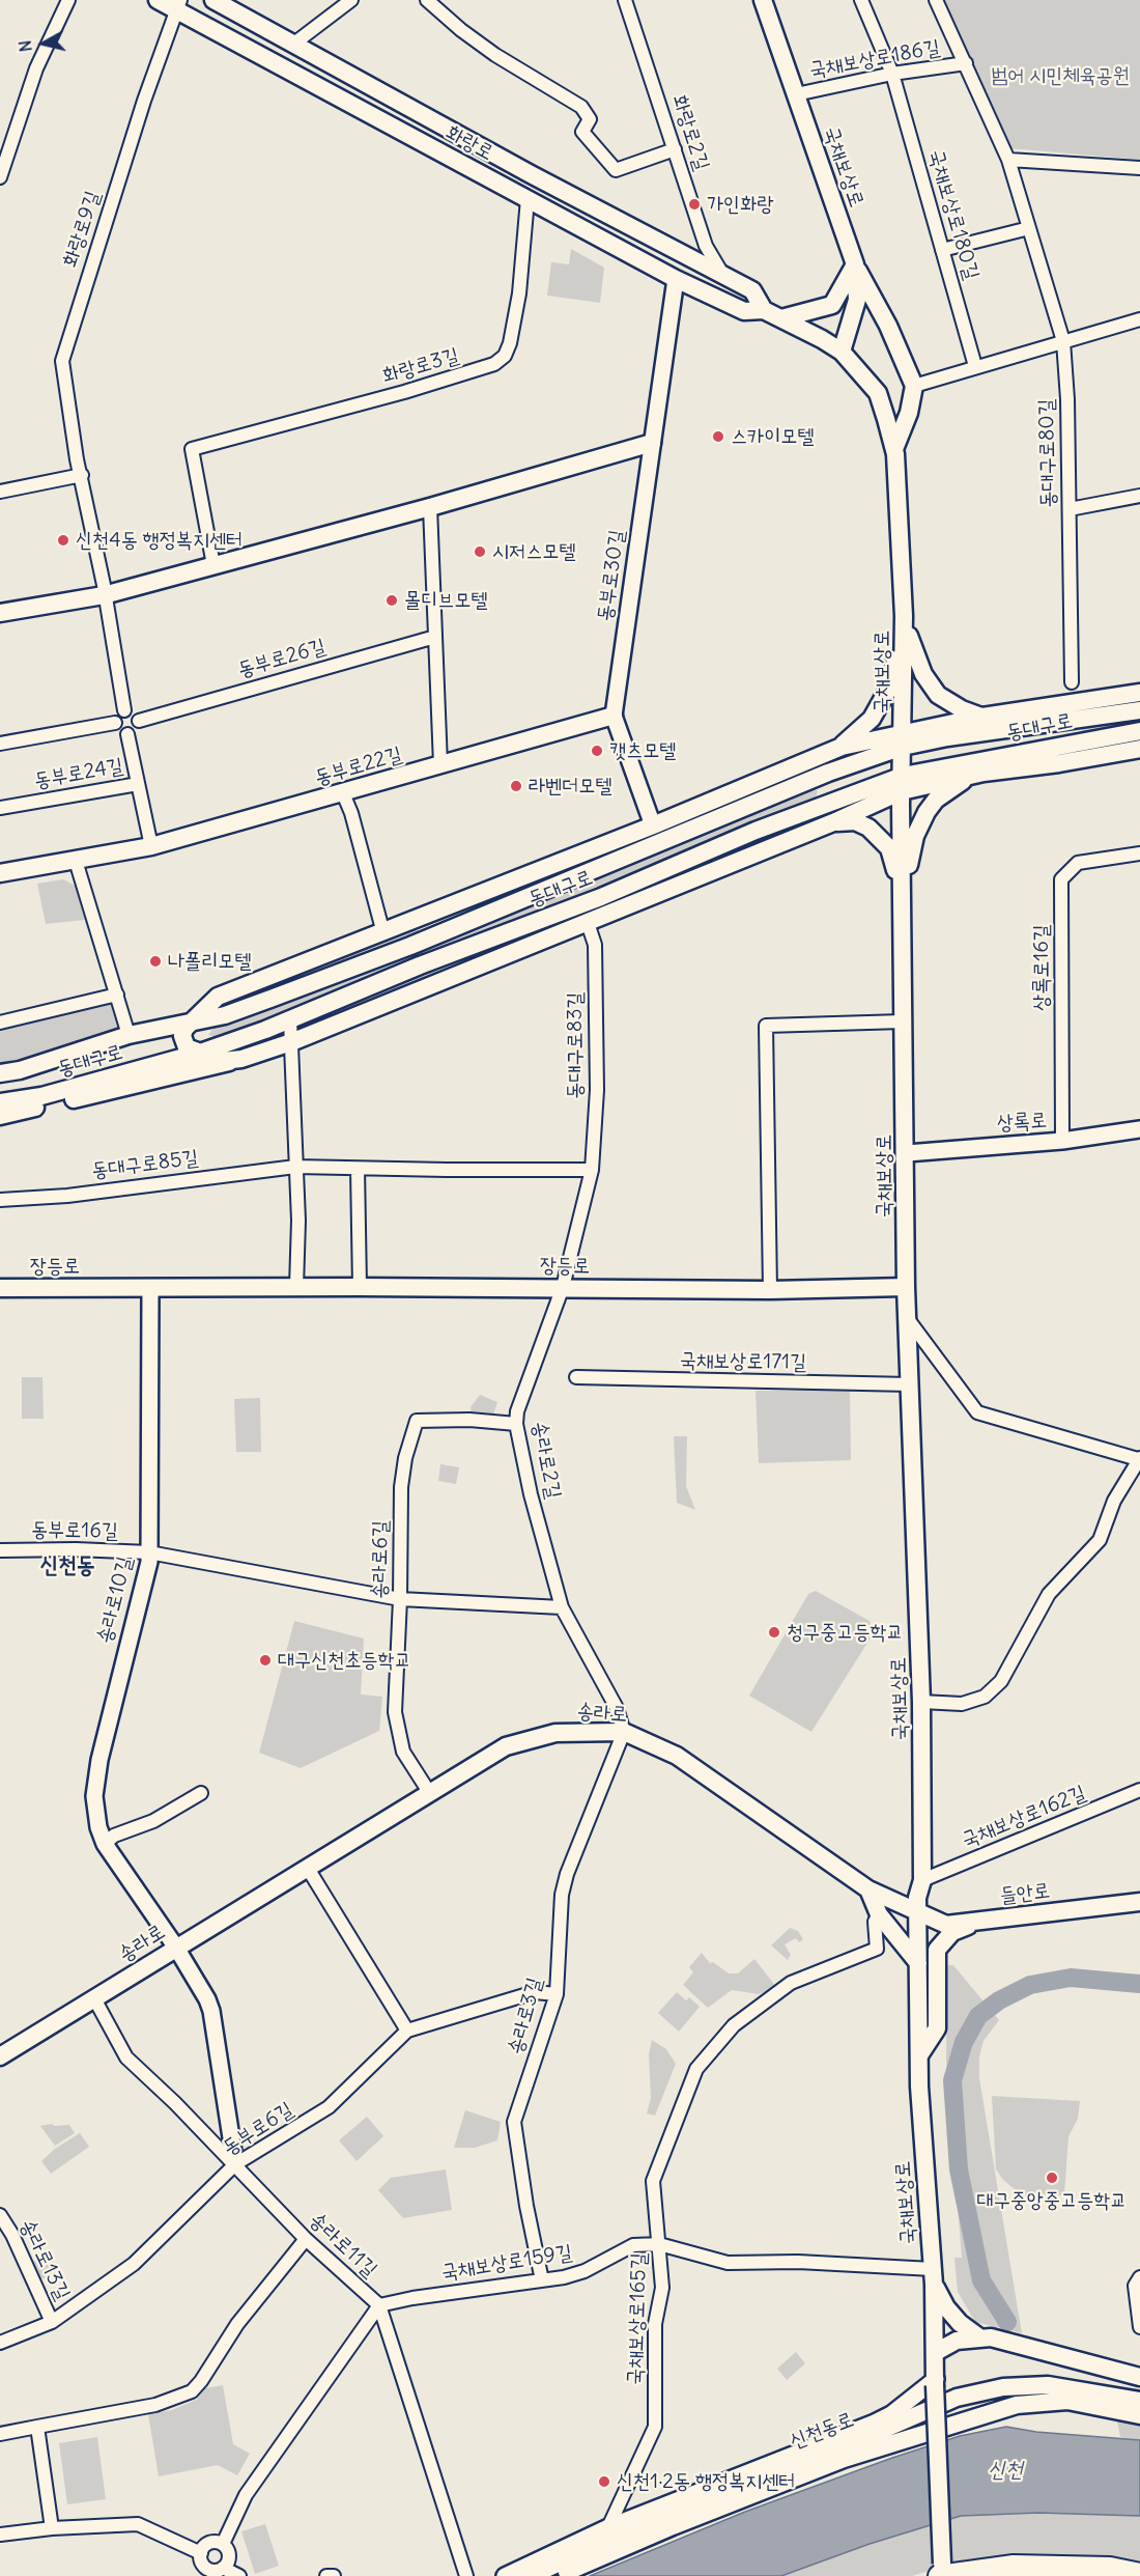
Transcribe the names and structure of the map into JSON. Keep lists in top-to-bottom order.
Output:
{
  "streets": {
    "main road": [
      "화랑로",
      "국채보상로",
      "동대구로",
      "동부로22길",
      "장등로",
      "송라로",
      "들안로",
      "신천동로"
    ],
    "street": [
      "국채보상로186길",
      "화랑로2길",
      "국채보상로180길",
      "화랑로9길",
      "화랑로3길",
      "동대구로80길",
      "동부로30길",
      "동부로26길",
      "동부로24길",
      "상록로16길",
      "동대구로83길",
      "상록로",
      "동대구로85길",
      "국채보상로171길",
      "송라로2길",
      "동부로16길",
      "송라로6길",
      "송라로10길",
      "국채보상로162길",
      "송라로3길",
      "동부로6길",
      "송라로11길",
      "송라로13길",
      "국채보상로159길",
      "국채보상로165길"
    ]
  },
  "crossings": [
    ["국채보상로186길", "국채보상로"],
    ["국채보상로186길", "국채보상로180길"],
    ["국채보상로186길", "동대구로80길"],
    ["화랑로2길", "화랑로"],
    ["화랑로", "국채보상로"],
    ["화랑로", "화랑로9길"],
    ["화랑로", "화랑로3길"],
    ["화랑로", "동부로30길"],
    ["국채보상로", "동대구로"],
    ["국채보상로", "상록로"],
    ["국채보상로", "장등로"],
    ["국채보상로", "국채보상로171길"],
    ["국채보상로", "송라로"],
    ["국채보상로", "국채보상로162길"],
    ["국채보상로", "들안로"],
    ["국채보상로", "국채보상로159길"],
    ["국채보상로", "신천동로"],
    ["동부로30길", "동부로22길"],
    ["동대구로", "동부로22길"],
    ["동부로22길", "동부로24길"],
    ["상록로16길", "상록로"],
    ["동대구로83길", "장등로"],
    ["동대구로83길", "송라로2길"],
    ["장등로", "송라로2길"],
    ["장등로", "송라로10길"],
    ["송라로2길", "송라로6길"],
    ["송라로2길", "송라로"],
    ["송라로2길", "송라로3길"],
    ["동부로16길", "송라로6길"],
    ["동부로16길", "송라로10길"],
    ["송라로6길", "송라로"],
    ["송라로10길", "송라로"],
    ["송라로10길", "동부로6길"],
    ["송라로10길", "송라로11길"],
    ["송라로", "들안로"],
    ["송라로", "송라로3길"],
    ["송라로", "송라로11길"],
    ["송라로3길", "동부로6길"],
    ["송라로3길", "국채보상로159길"],
    ["동부로6길", "송라로11길"],
    ["동부로6길", "송라로13길"],
    ["송라로11길", "국채보상로159길"],
    ["국채보상로159길", "국채보상로165길"],
    ["국채보상로165길", "신천동로"]
  ],
  "districts": ["신천동"],
  "water": ["신천"],
  "parks": ["범어 시민체육공원"],
  "places": [
    "가인화랑",
    "스카이모텔",
    "신천4동 행정복지센터",
    "시저스모텔",
    "몰디브모텔",
    "캣츠모텔",
    "라벤더모텔",
    "나폴리모텔",
    "청구중고등학교",
    "대구신천초등학교",
    "대구중앙중고등학교",
    "신천1·2동 행정복지센터"
  ],
  "north": "left"
}
